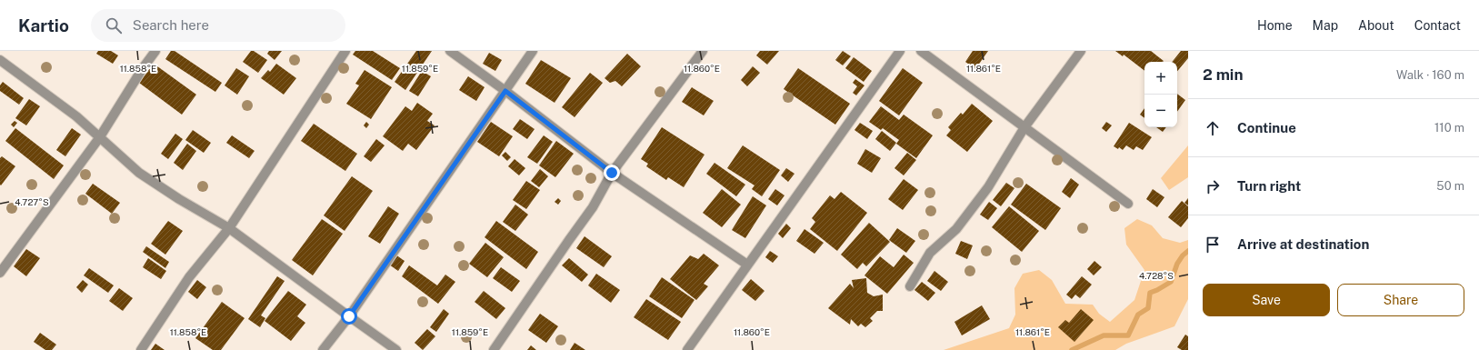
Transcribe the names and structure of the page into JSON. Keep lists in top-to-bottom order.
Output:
{
  "page": {
    "header": "Kartio",
    "search": "Search here",
    "nav": [
      "Home",
      "Map",
      "About",
      "Contact"
    ],
    "heading": ["2 min", "Walk · 160 m"],
    "map_buttons": ["+", "−"],
    "list": [
      ["Continue", "110 m"],
      ["Turn right", "50 m"],
      "Arrive at destination"
    ],
    "buttons": ["Save", "Share"]
  },
  "coordinates": [
    "11.858°E",
    "11.859°E",
    "11.860°E",
    "11.861°E",
    "4.727°S",
    "4.728°S"
  ]
}
